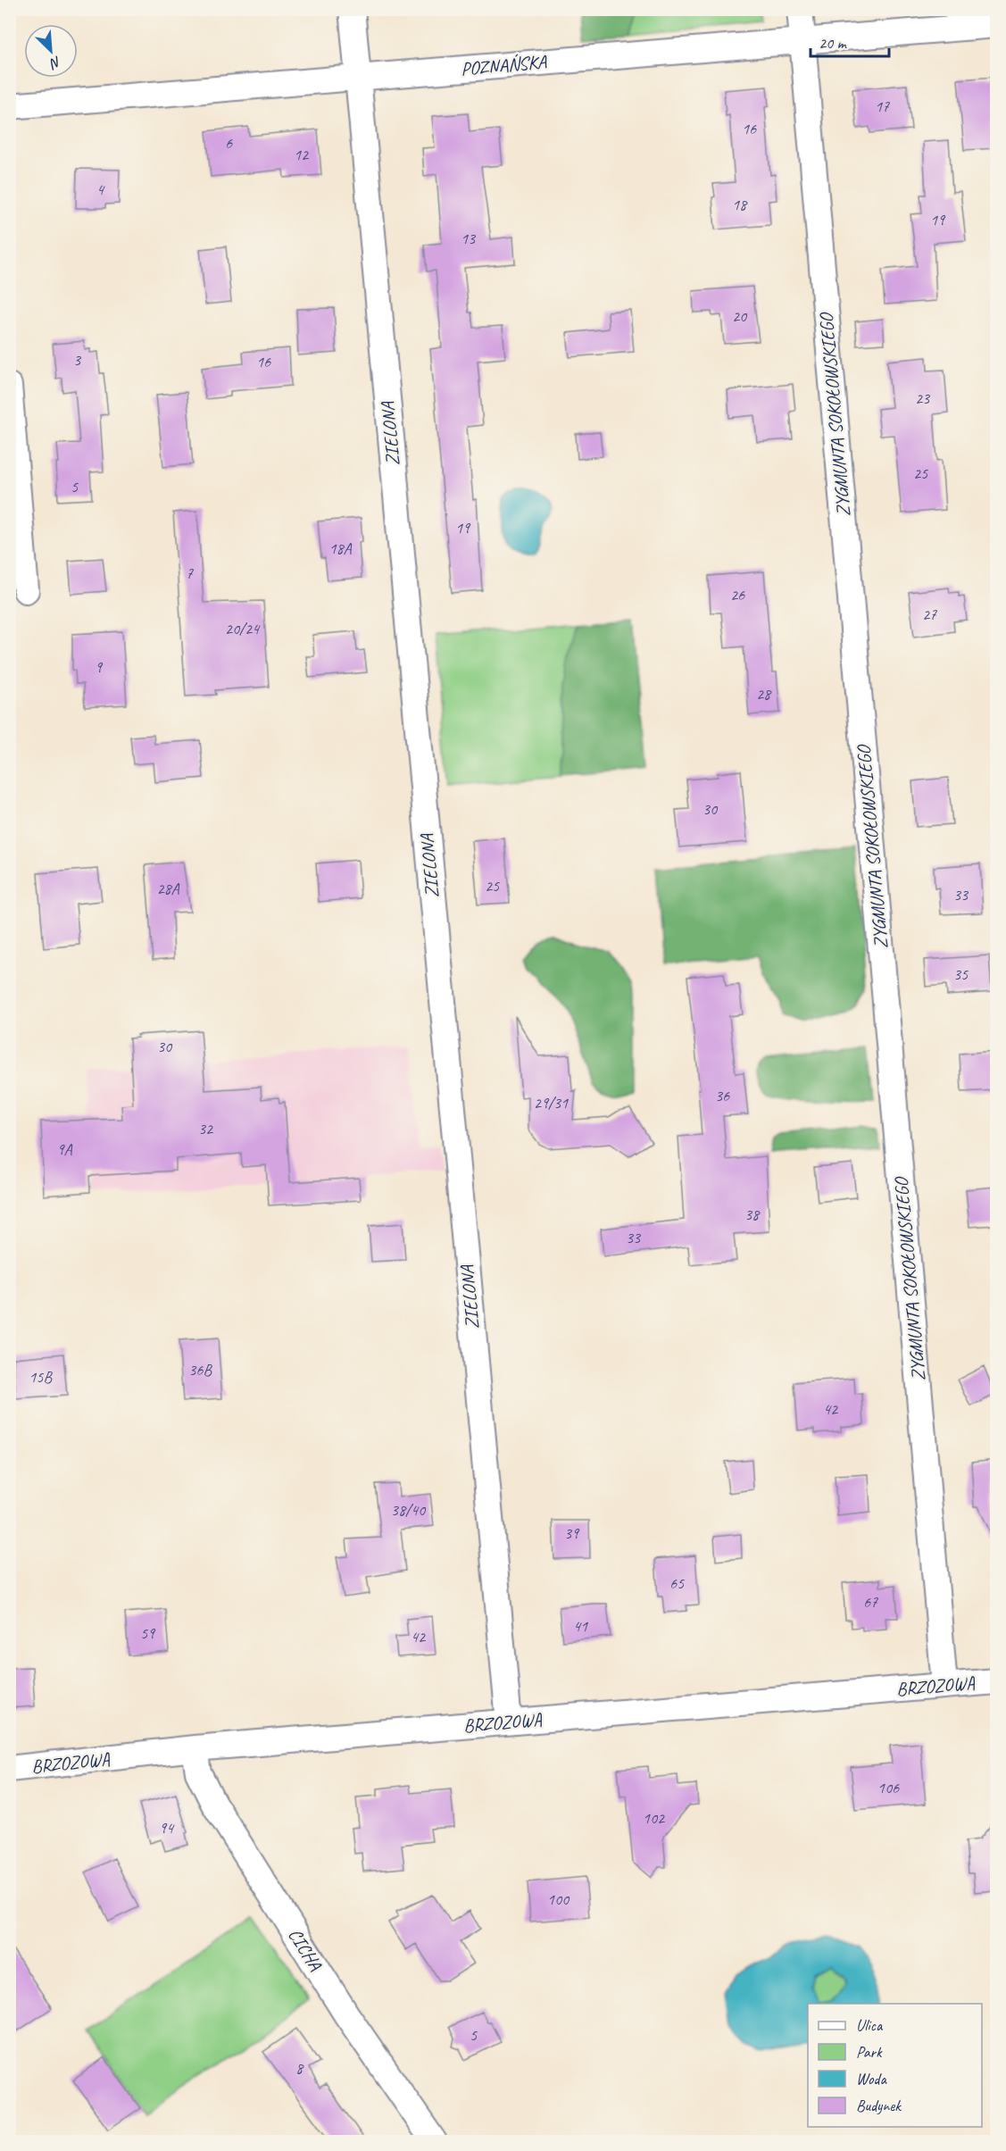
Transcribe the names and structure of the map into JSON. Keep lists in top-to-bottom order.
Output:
{
  "streets": {
    "street": [
      "POZNAŃSKA",
      "ZYGMUNTA SOKOŁOWSKIEGO",
      "ZIELONA",
      "BRZOZOWA",
      "CICHA"
    ]
  },
  "crossings": [
    ["POZNAŃSKA", "ZYGMUNTA SOKOŁOWSKIEGO"],
    ["POZNAŃSKA", "ZIELONA"],
    ["ZYGMUNTA SOKOŁOWSKIEGO", "BRZOZOWA"],
    ["ZIELONA", "BRZOZOWA"],
    ["BRZOZOWA", "CICHA"]
  ],
  "house_numbers": [
    "17",
    "16",
    "6",
    "12",
    "4",
    "18",
    "19",
    "13",
    "20",
    "3",
    "16",
    "23",
    "25",
    "5",
    "19",
    "18A",
    "7",
    "26",
    "27",
    "20/24",
    "9",
    "28",
    "30",
    "25",
    "28A",
    "33",
    "35",
    "30",
    "36",
    "29/31",
    "32",
    "9A",
    "38",
    "33",
    "36B",
    "15B",
    "42",
    "38/40",
    "39",
    "65",
    "67",
    "41",
    "59",
    "42",
    "106",
    "102",
    "94",
    "100",
    "5",
    "8"
  ],
  "legend": [
    "Ulica",
    "Park",
    "Woda",
    "Budynek"
  ],
  "scale_bar": "20 m",
  "north": "bottom right"
}
